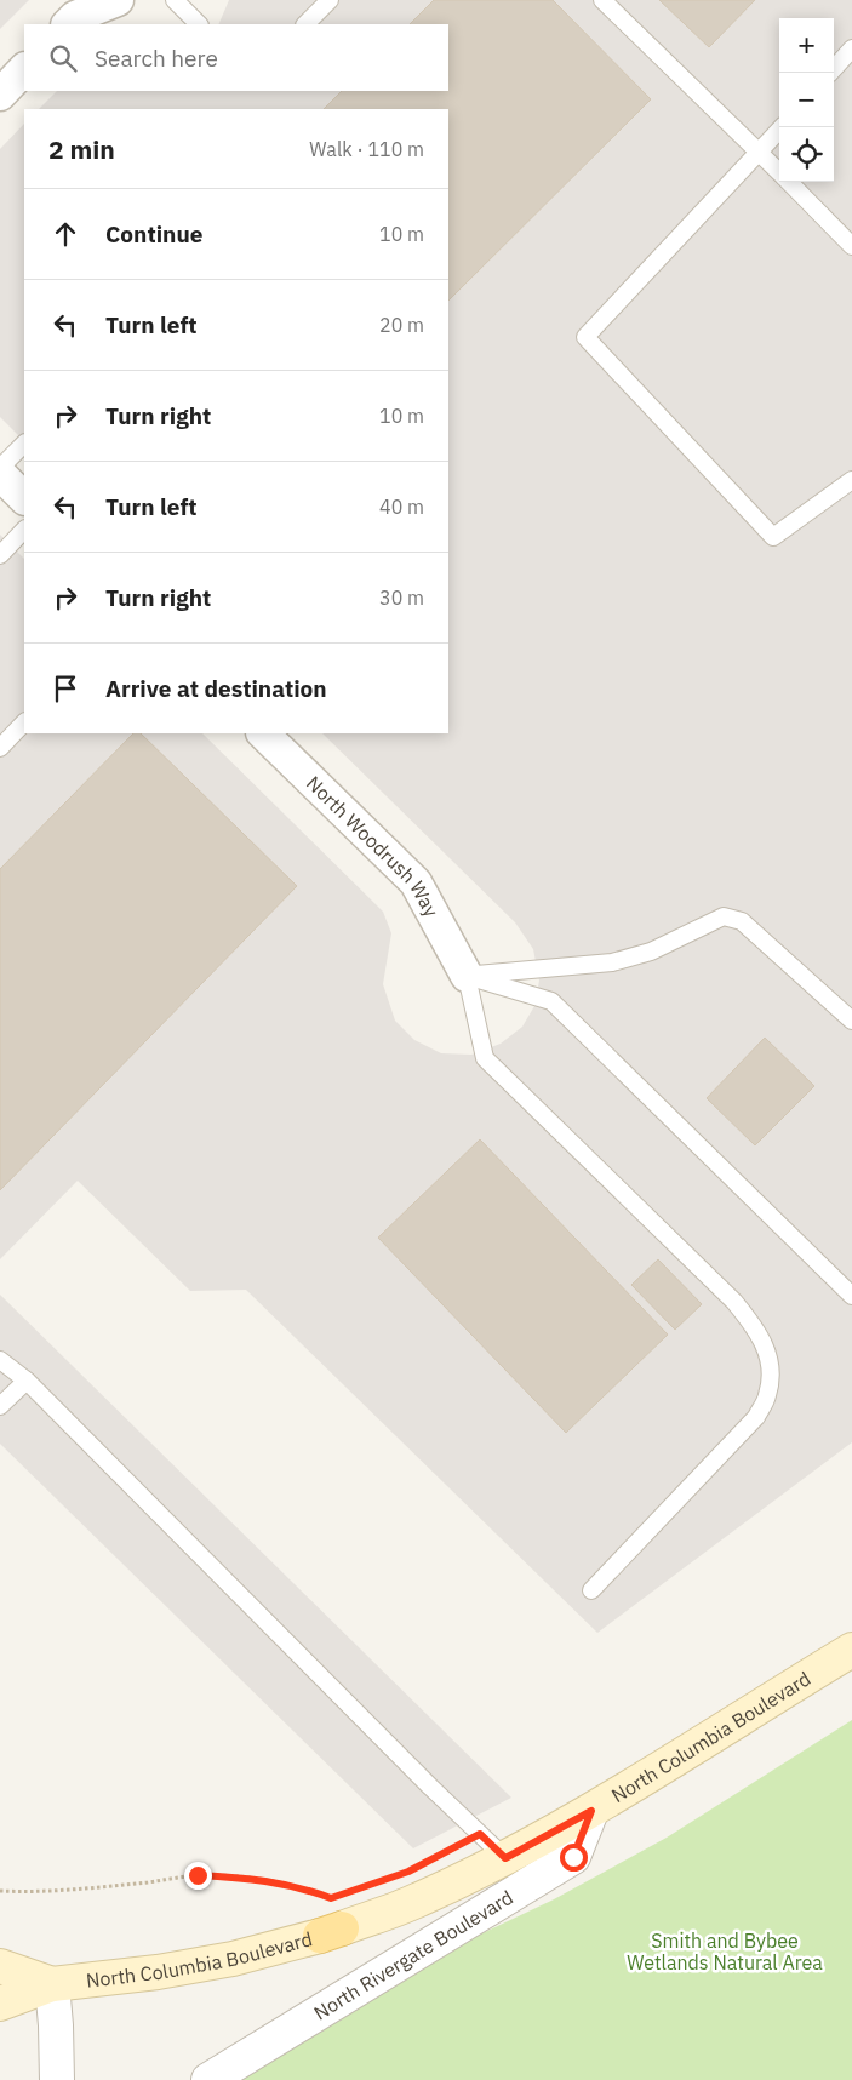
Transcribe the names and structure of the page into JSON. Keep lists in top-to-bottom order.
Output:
{
  "streets": {
    "main road": ["North Columbia Boulevard"],
    "street": ["North Woodrush Way", "North Rivergate Boulevard"]
  },
  "crossings": [
    ["North Columbia Boulevard", "North Rivergate Boulevard"]
  ],
  "parks": ["Smith and Bybee Wetlands Natural Area"],
  "page": {
    "map_buttons": ["+", "−"],
    "search": "Search here",
    "heading": ["2 min", "Walk · 110 m"],
    "list": [
      ["Continue", "10 m"],
      ["Turn left", "20 m"],
      ["Turn right", "10 m"],
      ["Turn left", "40 m"],
      ["Turn right", "30 m"],
      "Arrive at destination"
    ]
  }
}
